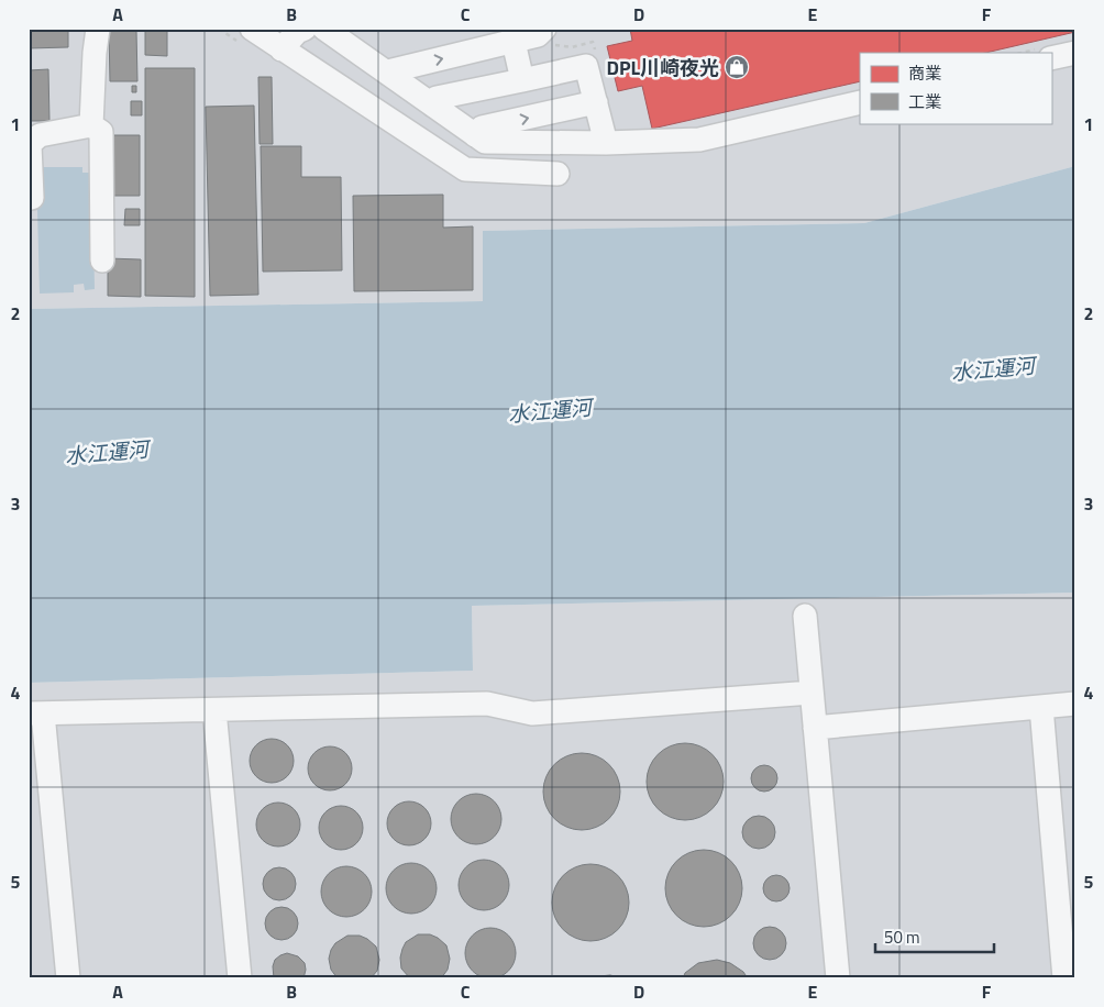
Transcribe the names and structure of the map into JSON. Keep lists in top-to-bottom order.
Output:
{
  "water": ["水江運河"],
  "places": {
    "shop": ["DPL川崎夜光"]
  },
  "legend": ["商業", "工業"],
  "scale_bar": "50 m",
  "grid": {
    "columns": [
      "A",
      "B",
      "C",
      "D",
      "E",
      "F"
    ],
    "rows": [
      "1",
      "2",
      "3",
      "4",
      "5"
    ]
  }
}
